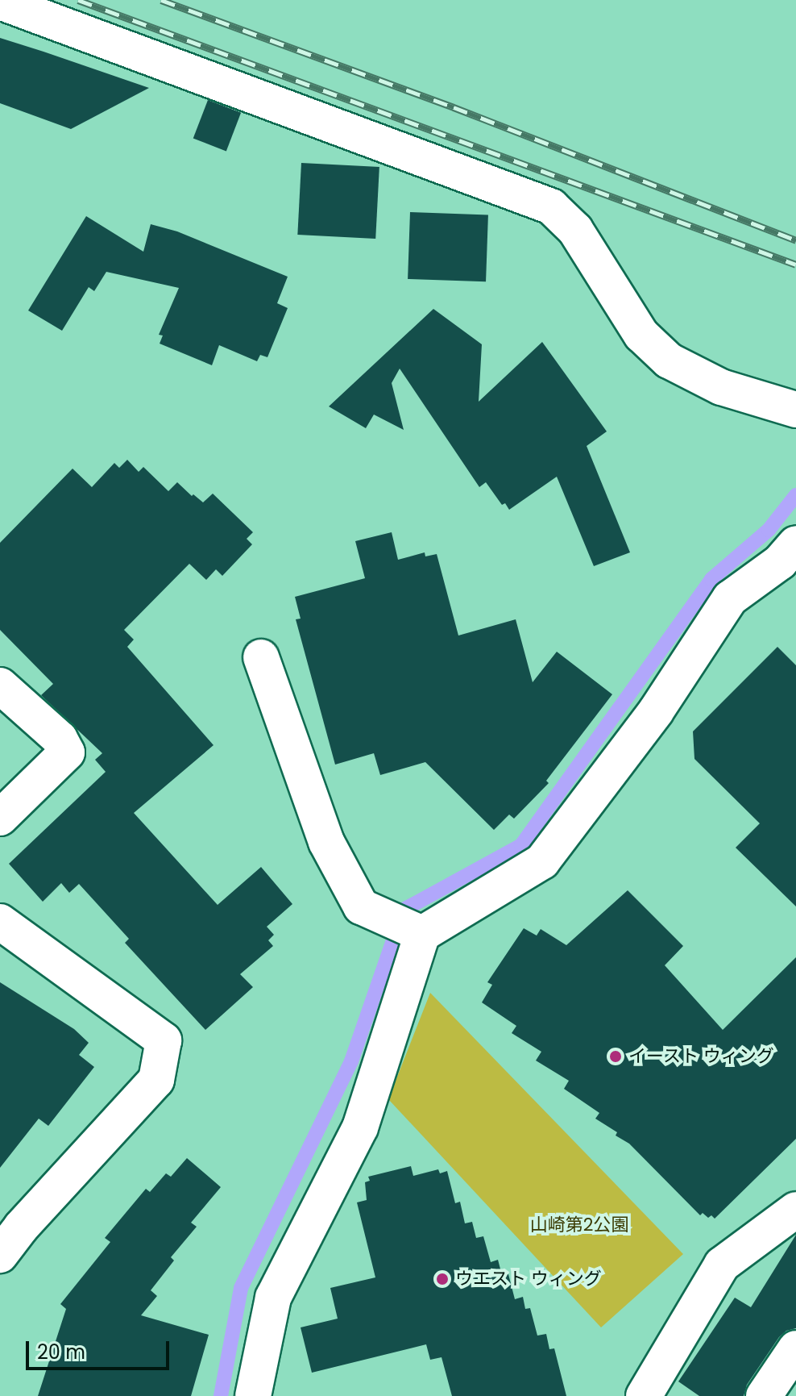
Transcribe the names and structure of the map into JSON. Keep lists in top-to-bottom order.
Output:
{
  "parks": ["山崎第2公園"],
  "places": ["イースト ウィング", "ウエスト ウィング"],
  "scale_bar": "20 m"
}
